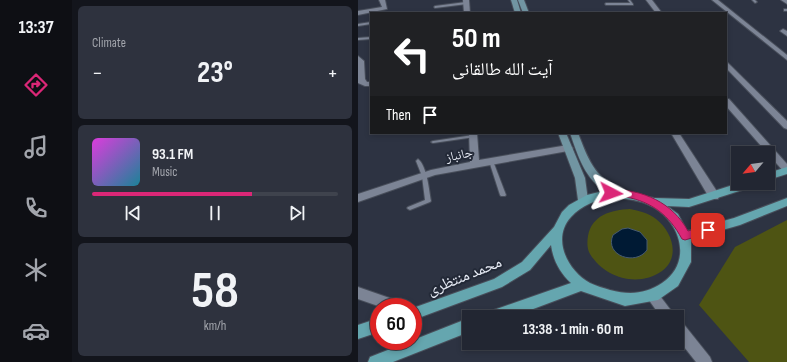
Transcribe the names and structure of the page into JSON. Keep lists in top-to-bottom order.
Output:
{
  "streets": {
    "main road": ["محمد منتظری"],
    "street": ["جانباز"]
  },
  "north": "bottom left",
  "page": {
    "tabs": "13:37",
    "tile": [
      "Climate",
      ["58", "km/h"]
    ],
    "turn": ["50 m", "آیت الله طالقانی"],
    "heat": ["−", "23°", "+"],
    "then": "Then",
    "song": ["93.1 FM", "Music"],
    "limit": "60",
    "trip": "13:38 · 1 min · 60 m"
  }
}
